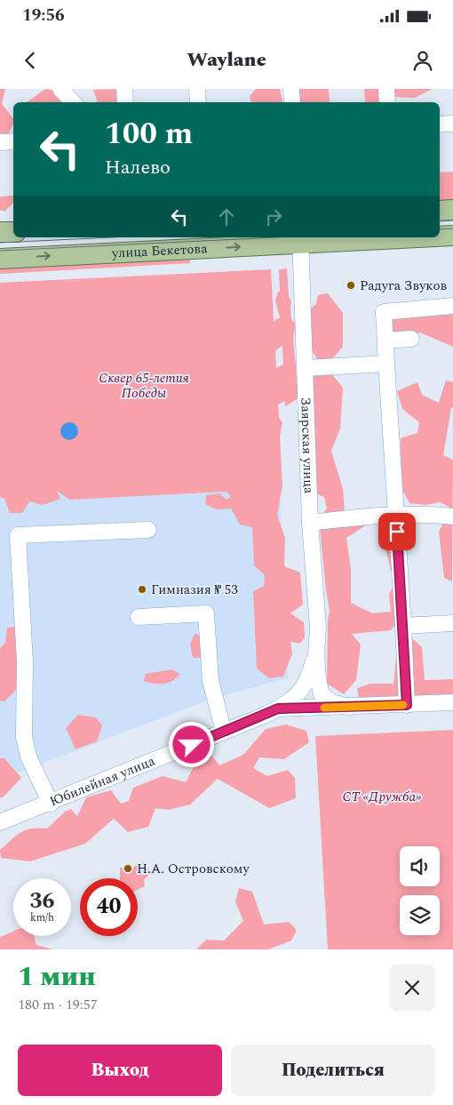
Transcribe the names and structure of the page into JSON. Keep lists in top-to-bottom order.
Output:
{
  "streets": {
    "main road": ["улица Бекетова"],
    "street": ["Заярская улица", "Юбилейная улица"]
  },
  "crossings": [
    ["улица Бекетова", "Заярская улица"],
    ["Заярская улица", "Юбилейная улица"]
  ],
  "one_way": ["улица Бекетова"],
  "parks": ["Сквер 65-летия Победы", "СТ «Дружба»"],
  "places": ["Радуга Звуков", "Гимназия № 53", "Н.А. Островскому"],
  "page": {
    "status": "19:56",
    "header": "Waylane",
    "turn": ["100 m", "Налево"],
    "speed": "36 km/h",
    "limit": "40",
    "heading": ["1 мин", "180 m · 19:57"],
    "buttons": ["Выход", "Поделиться"]
  }
}
